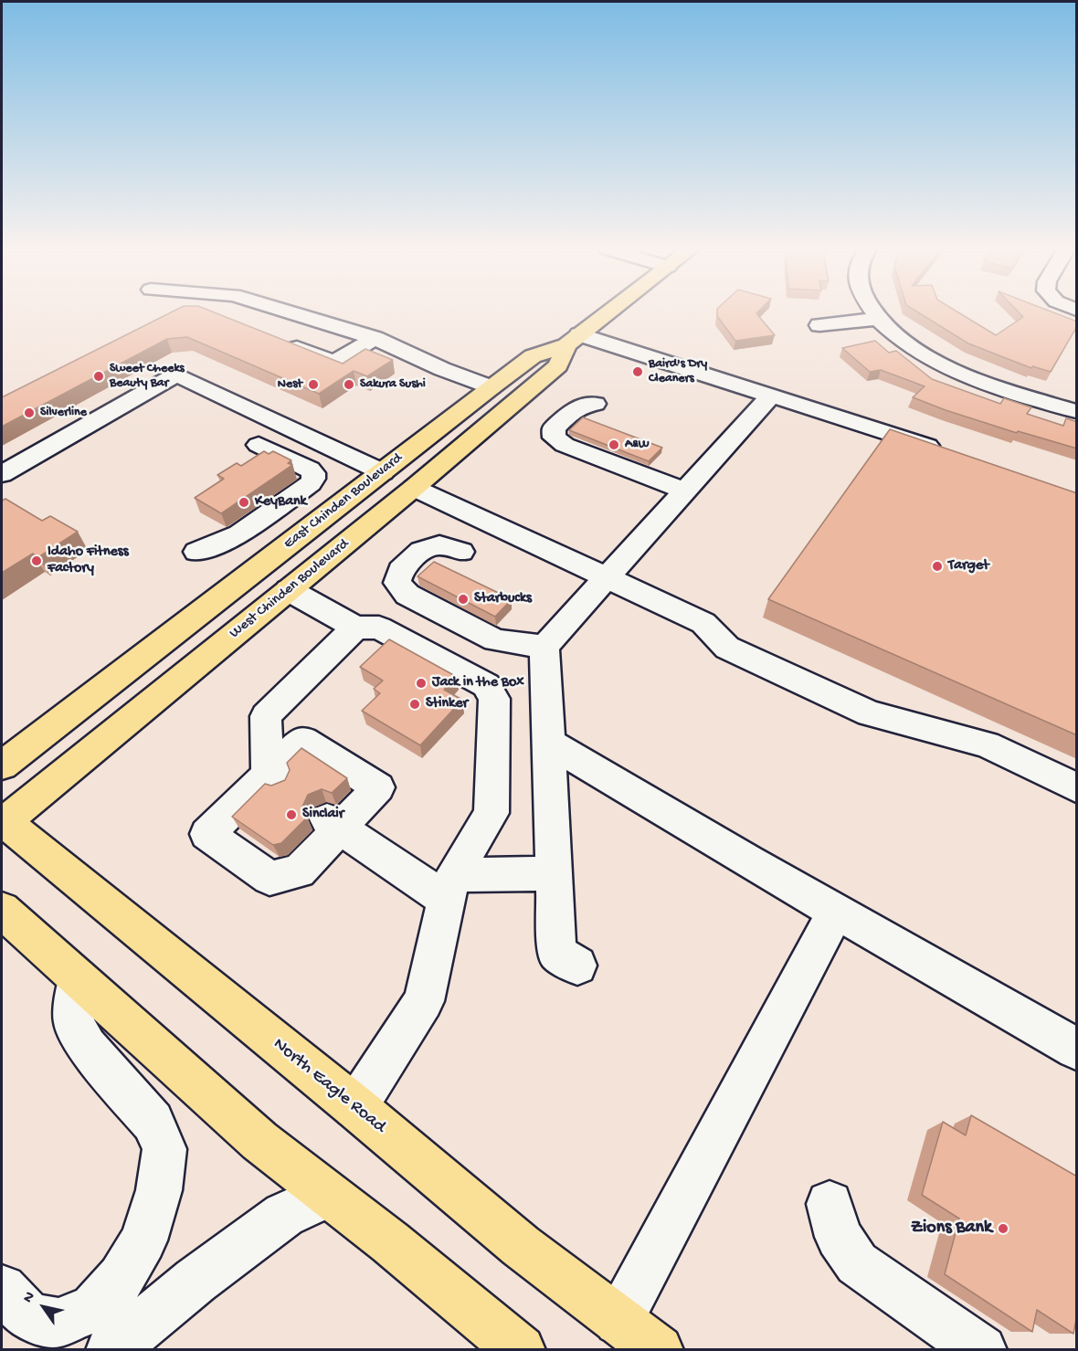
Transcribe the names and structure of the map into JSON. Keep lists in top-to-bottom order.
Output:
{
  "streets": {
    "main road": ["East Chinden Boulevard", "West Chinden Boulevard", "North Eagle Road"]
  },
  "crossings": [
    ["East Chinden Boulevard", "West Chinden Boulevard"],
    ["West Chinden Boulevard", "North Eagle Road"]
  ],
  "places": [
    "Baird's Dry Cleaners",
    "Sweet Cheeks Beauty Bar",
    "Nest",
    "Sakura Sushi",
    "Silverline",
    "A&W",
    "KeyBank",
    "Idaho Fitness Factory",
    "Target",
    "Starbucks",
    "Jack in the Box",
    "Stinker",
    "Sinclair",
    "Zions Bank"
  ],
  "north": "top left"
}
